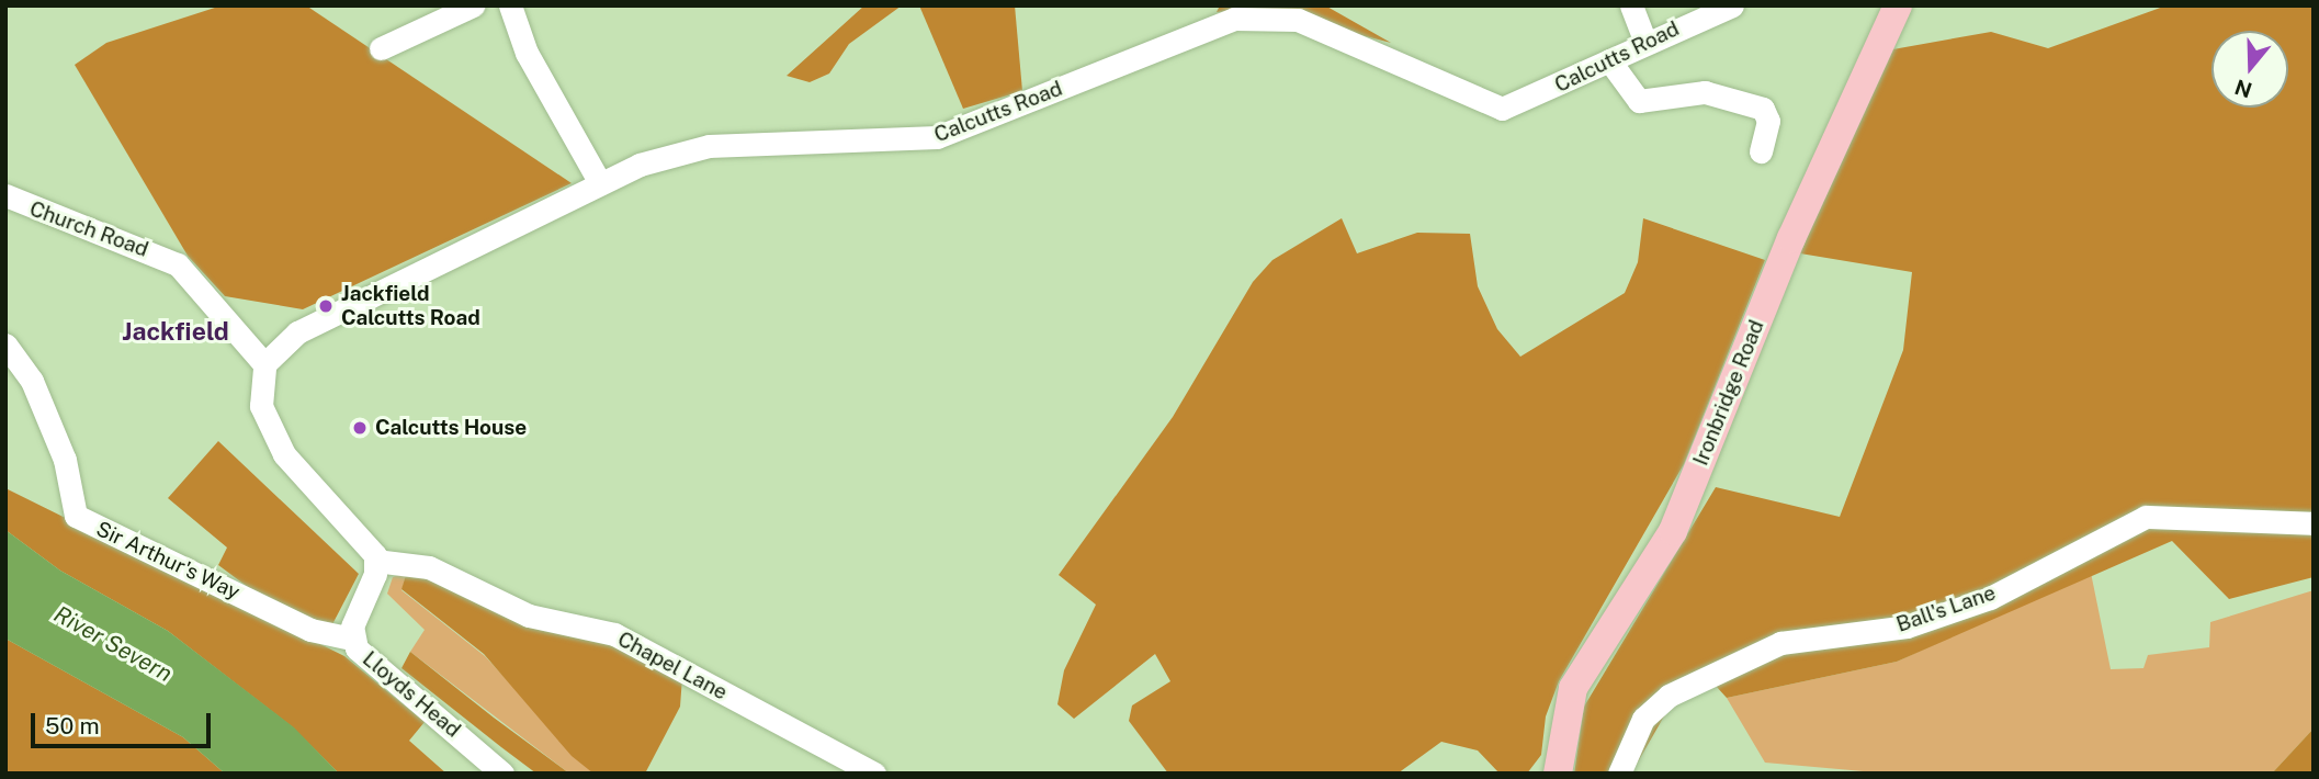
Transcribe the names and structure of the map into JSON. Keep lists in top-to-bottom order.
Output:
{
  "streets": {
    "main road": ["Ironbridge Road"],
    "street": [
      "Calcutts Road",
      "Church Road",
      "Sir Arthur's Way",
      "Ball's Lane",
      "Chapel Lane",
      "Lloyds Head"
    ]
  },
  "crossings": [
    ["Calcutts Road", "Church Road"],
    ["Sir Arthur's Way", "Lloyds Head"],
    ["Chapel Lane", "Lloyds Head"]
  ],
  "districts": ["Jackfield"],
  "water": ["River Severn"],
  "places": ["Jackfield Calcutts Road", "Calcutts House"],
  "scale_bar": "50 m",
  "north": "bottom"
}
